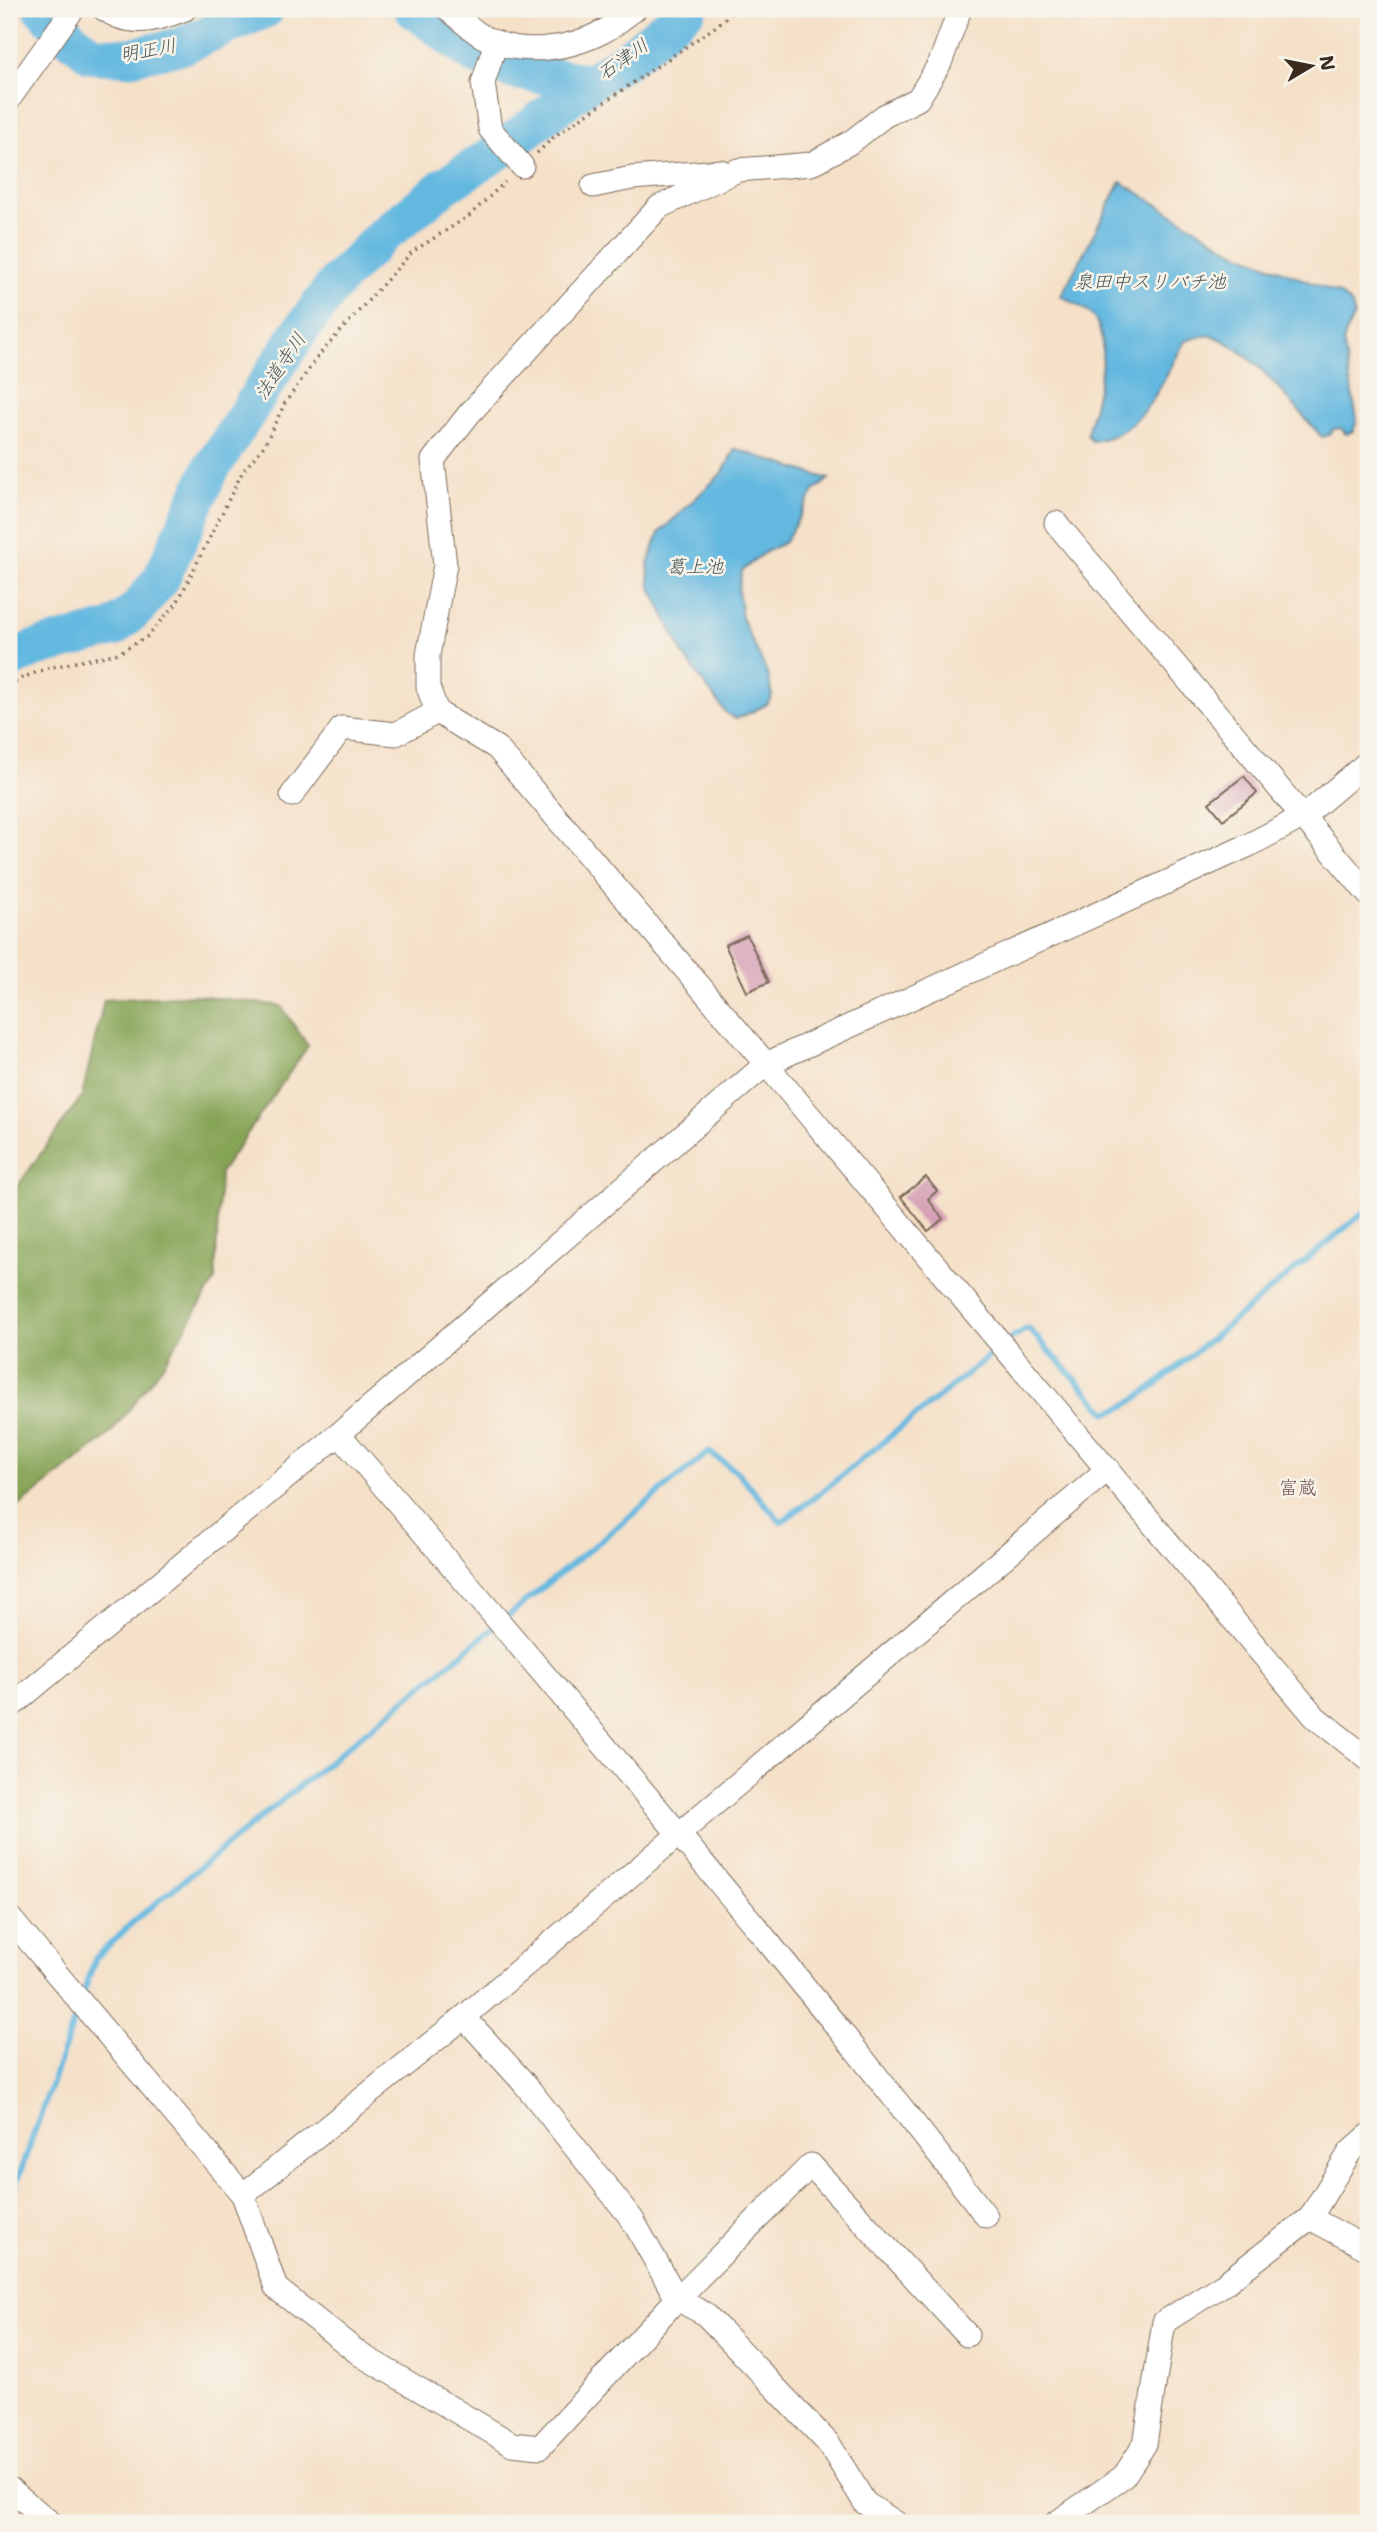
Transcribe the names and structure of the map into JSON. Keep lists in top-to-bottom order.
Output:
{
  "districts": ["富蔵"],
  "water": [
    "明正川",
    "石津川",
    "泉田中スリバチ池",
    "法道寺川",
    "葛上池"
  ],
  "north": "right"
}
